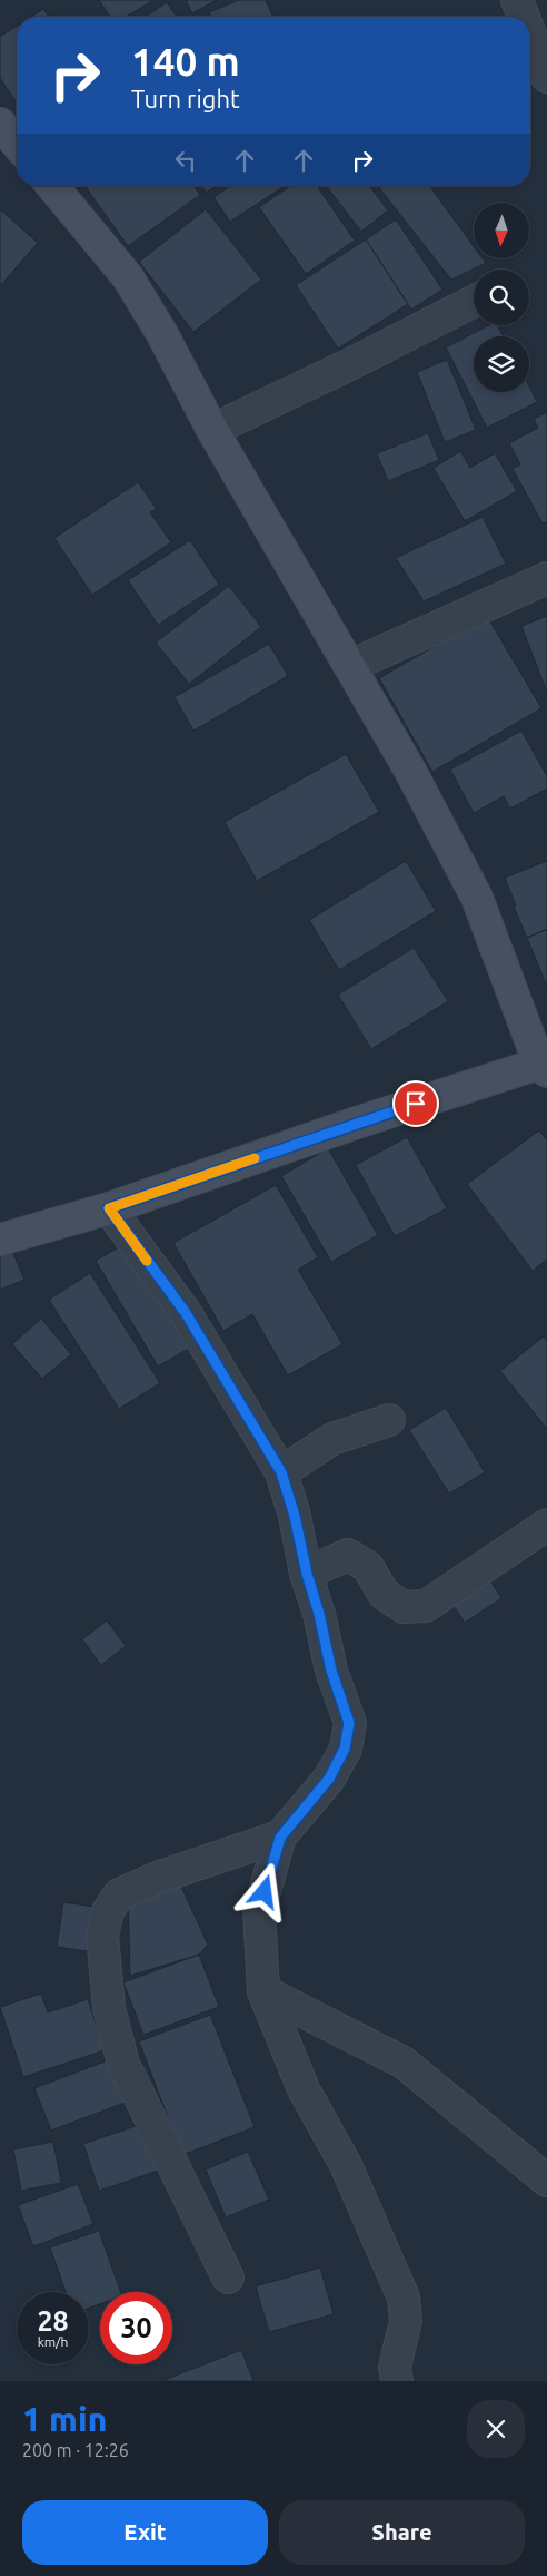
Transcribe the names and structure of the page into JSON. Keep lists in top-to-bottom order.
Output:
{
  "north": "bottom",
  "page": {
    "turn": ["140 m", "Turn right"],
    "speed": "28 km/h",
    "limit": "30",
    "heading": ["1 min", "200 m · 12:26"],
    "buttons": ["Exit", "Share"]
  }
}
